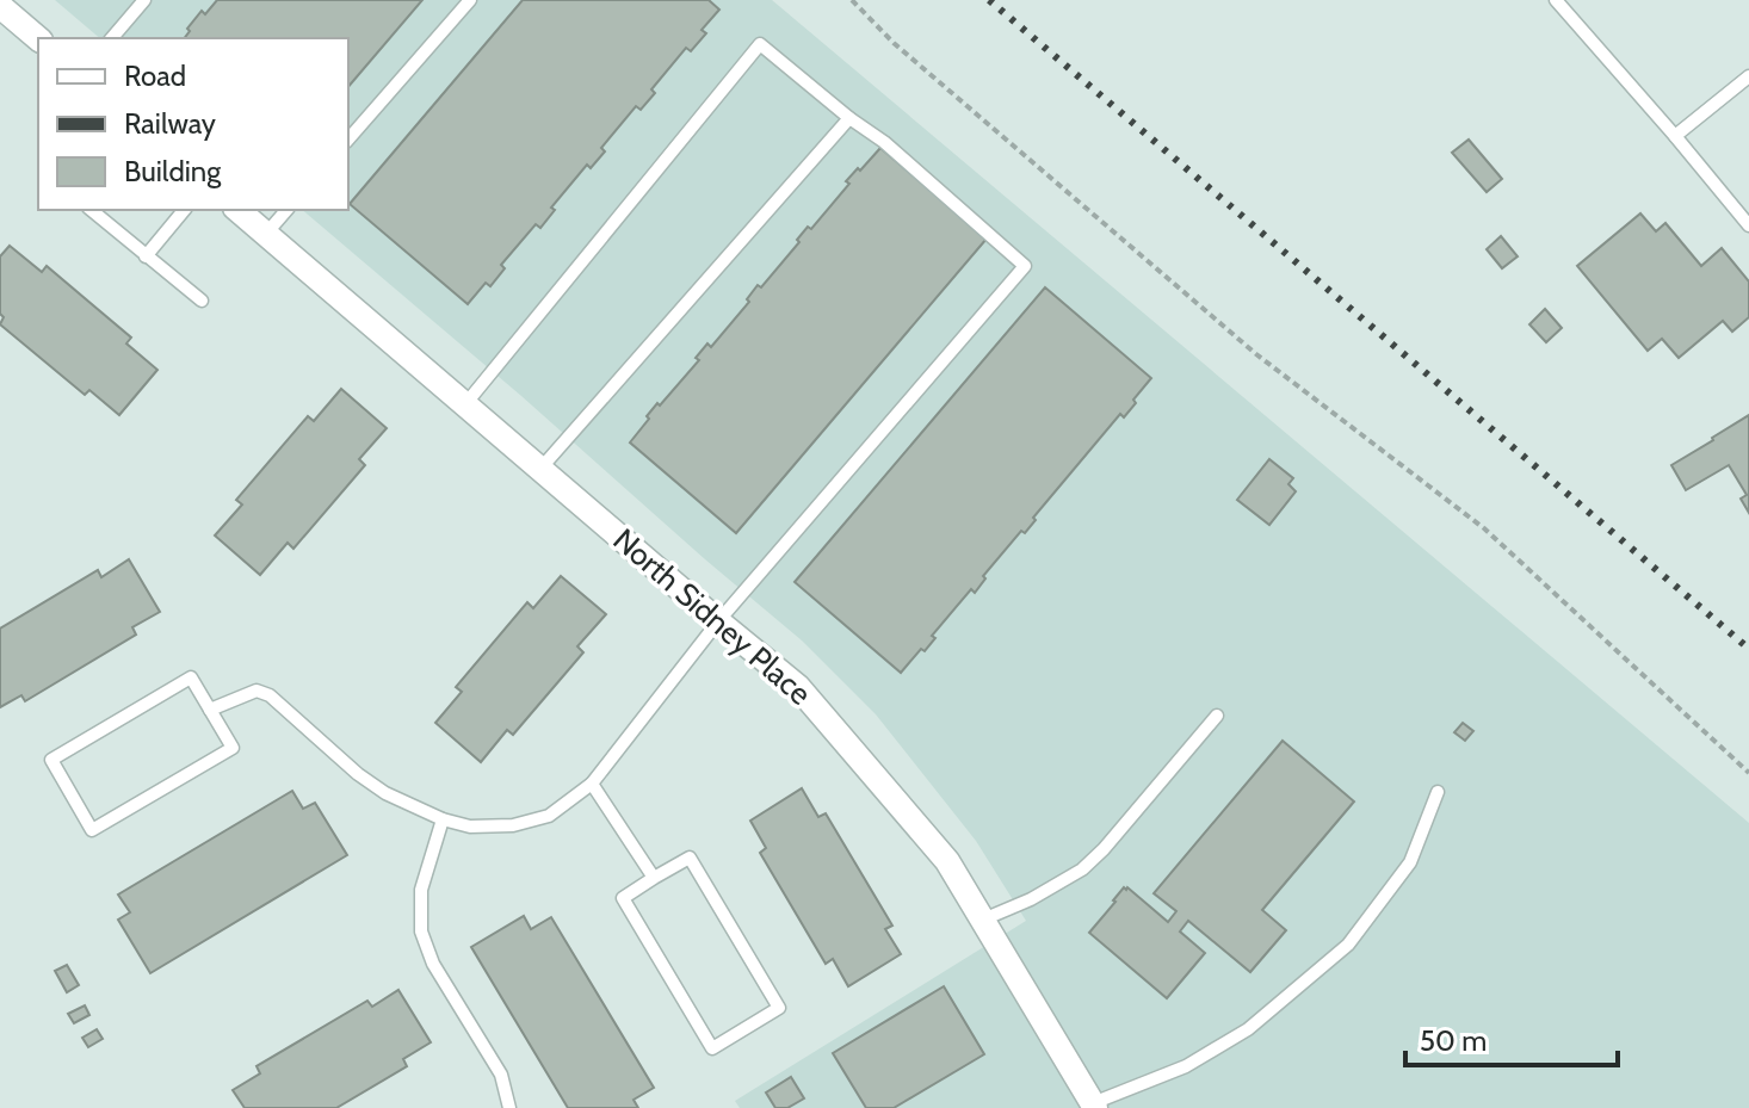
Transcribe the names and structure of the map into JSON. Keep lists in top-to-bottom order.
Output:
{
  "streets": {
    "street": ["North Sidney Place"]
  },
  "legend": ["Road", "Railway", "Building"],
  "scale_bar": "50 m"
}
